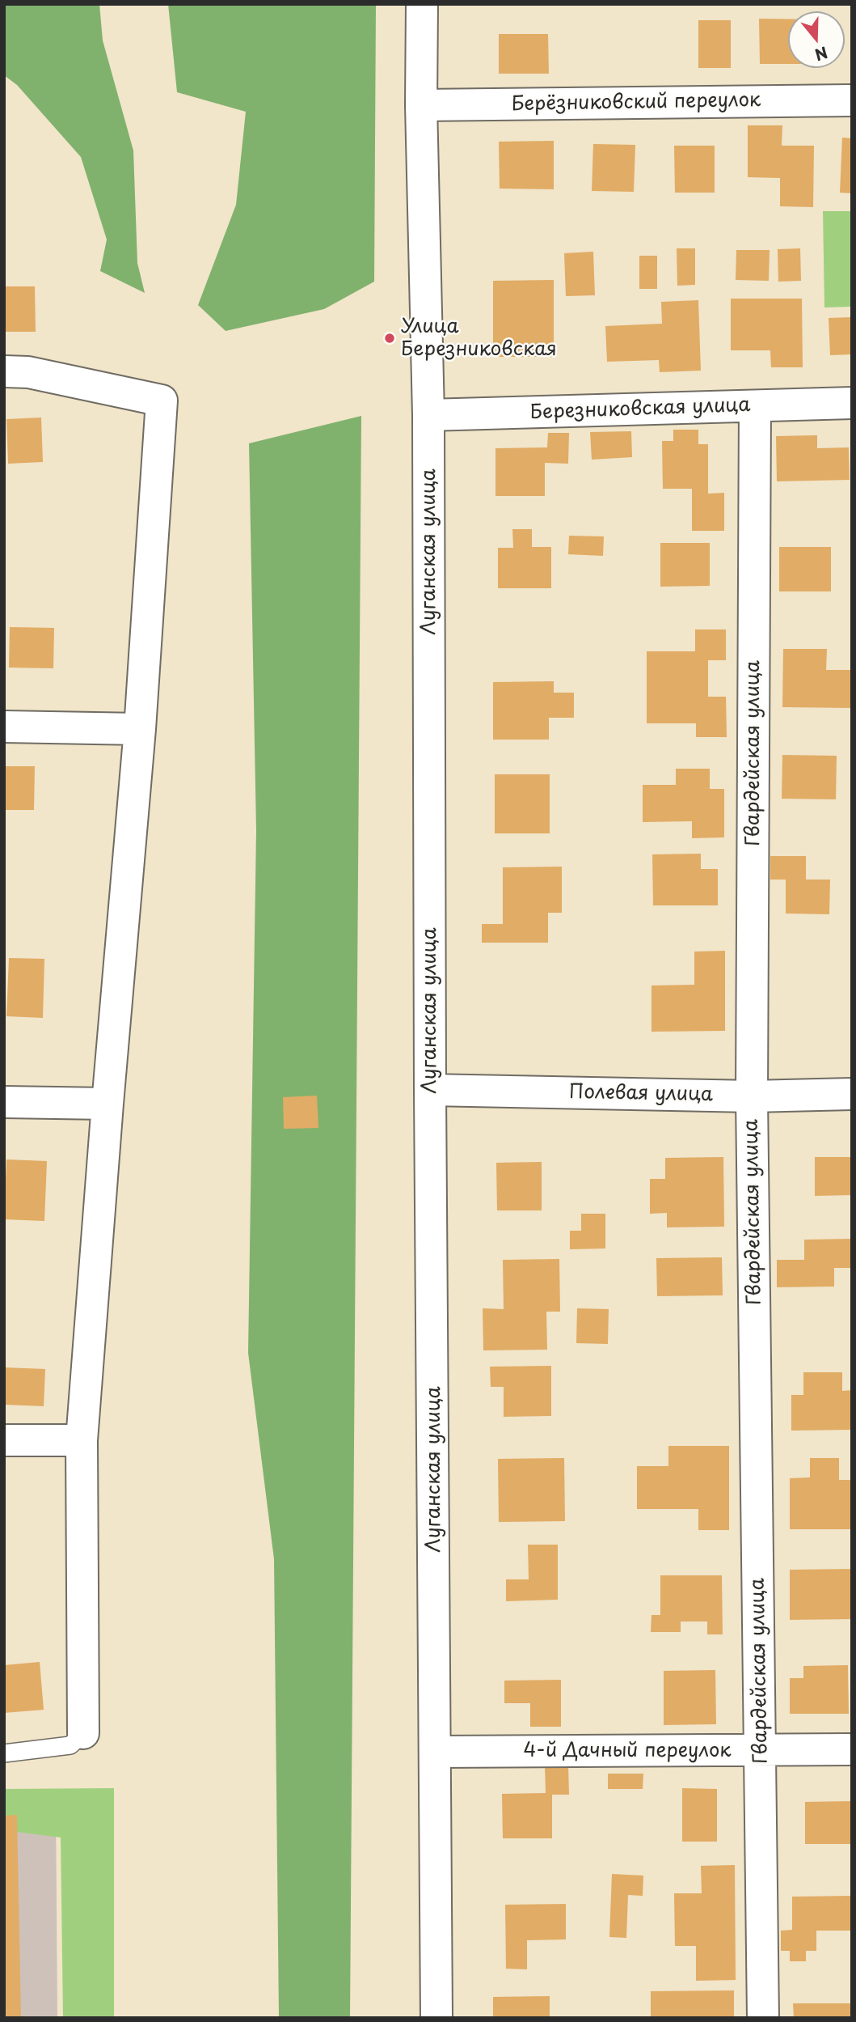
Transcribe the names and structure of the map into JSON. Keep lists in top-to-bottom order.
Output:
{
  "streets": {
    "main road": [
      "Берёзниковский переулок",
      "Березниковская улица",
      "Луганская улица",
      "Гвардейская улица",
      "Полевая улица",
      "4-й Дачный переулок"
    ]
  },
  "crossings": [
    ["Берёзниковский переулок", "Луганская улица"],
    ["Березниковская улица", "Луганская улица"],
    ["Березниковская улица", "Гвардейская улица"],
    ["Луганская улица", "Полевая улица"],
    ["Луганская улица", "4-й Дачный переулок"],
    ["Гвардейская улица", "Полевая улица"],
    ["Гвардейская улица", "4-й Дачный переулок"]
  ],
  "places": ["Улица Березниковская"],
  "north": "bottom"
}
